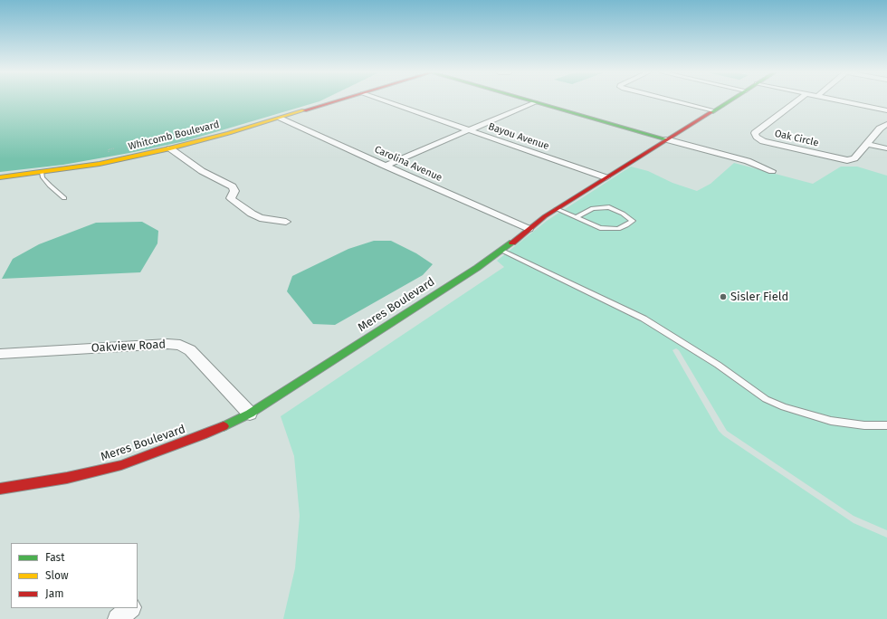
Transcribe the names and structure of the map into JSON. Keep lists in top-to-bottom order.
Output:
{
  "streets": {
    "street": [
      "Whitcomb Boulevard",
      "Bayou Avenue",
      "Oak Circle",
      "Carolina Avenue",
      "Meres Boulevard",
      "Oakview Road"
    ]
  },
  "crossings": [
    ["Whitcomb Boulevard", "Carolina Avenue"],
    ["Bayou Avenue", "Meres Boulevard"],
    ["Carolina Avenue", "Meres Boulevard"],
    ["Meres Boulevard", "Oakview Road"]
  ],
  "places": ["Sisler Field"],
  "legend": ["Fast", "Slow", "Jam"]
}
